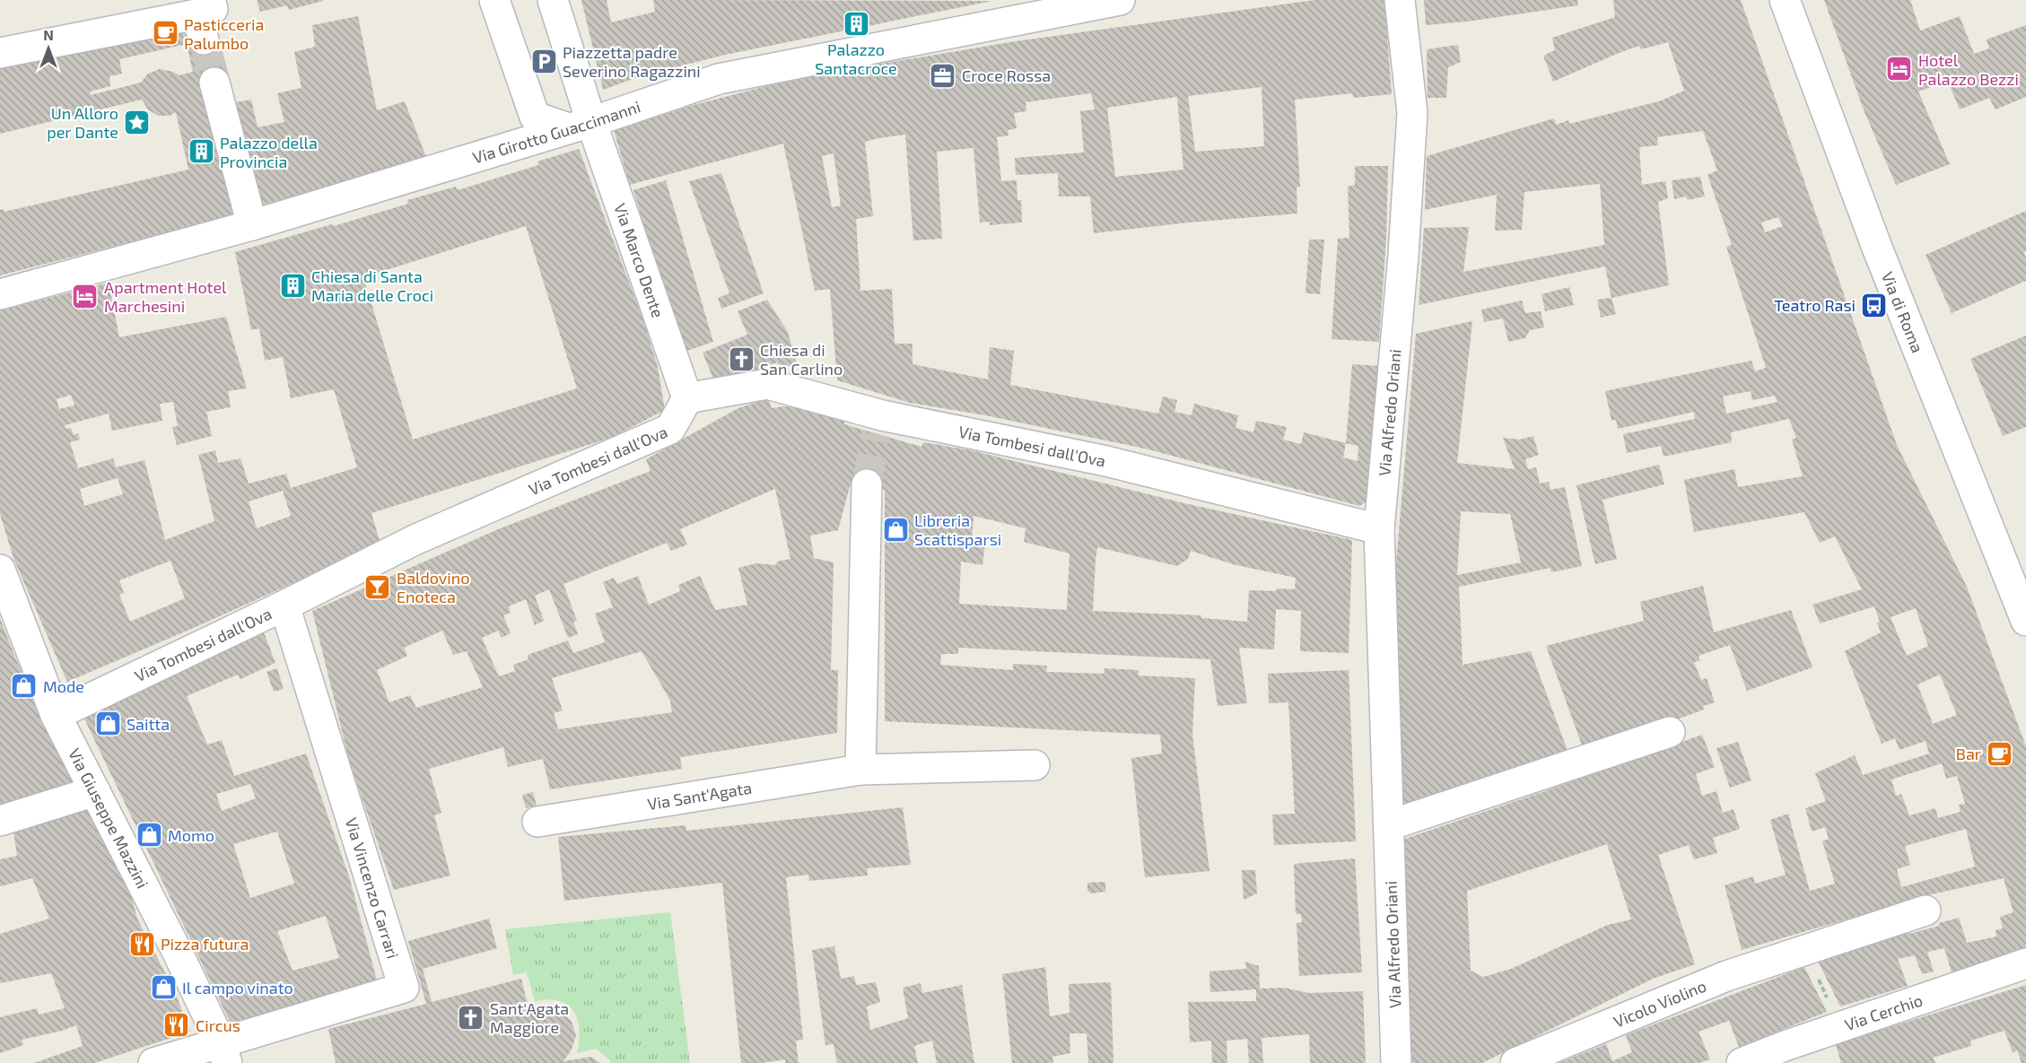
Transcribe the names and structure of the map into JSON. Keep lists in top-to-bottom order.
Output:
{
  "streets": {
    "street": [
      "Via Girotto Guaccimanni",
      "Via Marco Dente",
      "Via di Roma",
      "Via Alfredo Oriani",
      "Via Tombesi dall'Ova",
      "Via Sant'Agata",
      "Via Giuseppe Mazzini",
      "Via Vincenzo Carrari",
      "Vicolo Violino",
      "Via Cerchio"
    ]
  },
  "crossings": [
    ["Via Girotto Guaccimanni", "Via Marco Dente"],
    ["Via Marco Dente", "Via Tombesi dall'Ova"],
    ["Via Alfredo Oriani", "Via Tombesi dall'Ova"],
    ["Via Tombesi dall'Ova", "Via Giuseppe Mazzini"],
    ["Via Tombesi dall'Ova", "Via Vincenzo Carrari"],
    ["Via Giuseppe Mazzini", "Via Vincenzo Carrari"]
  ],
  "places": {
    "building": ["Palazzo Santacroce", "Palazzo della Provincia", "Chiesa di Santa Maria delle Croci"],
    "cafe": ["Pasticceria Palumbo", "Bar"],
    "parking": ["Piazzetta padre Severino Ragazzini"],
    "hotel": ["Hotel Palazzo Bezzi", "Apartment Hotel Marchesini"],
    "office": ["Croce Rossa"],
    "place": ["Un Alloro per Dante"],
    "bus stop": ["Teatro Rasi"],
    "church": ["Chiesa di San Carlino", "Sant'Agata Maggiore"],
    "shop": [
      "Libreria Scattisparsi",
      "Mode",
      "Saitta",
      "Momo",
      "Il campo vinato"
    ],
    "bar": ["Baldovino Enoteca"],
    "restaurant": ["Pizza futura", "Circus"]
  },
  "north": "top"
}
